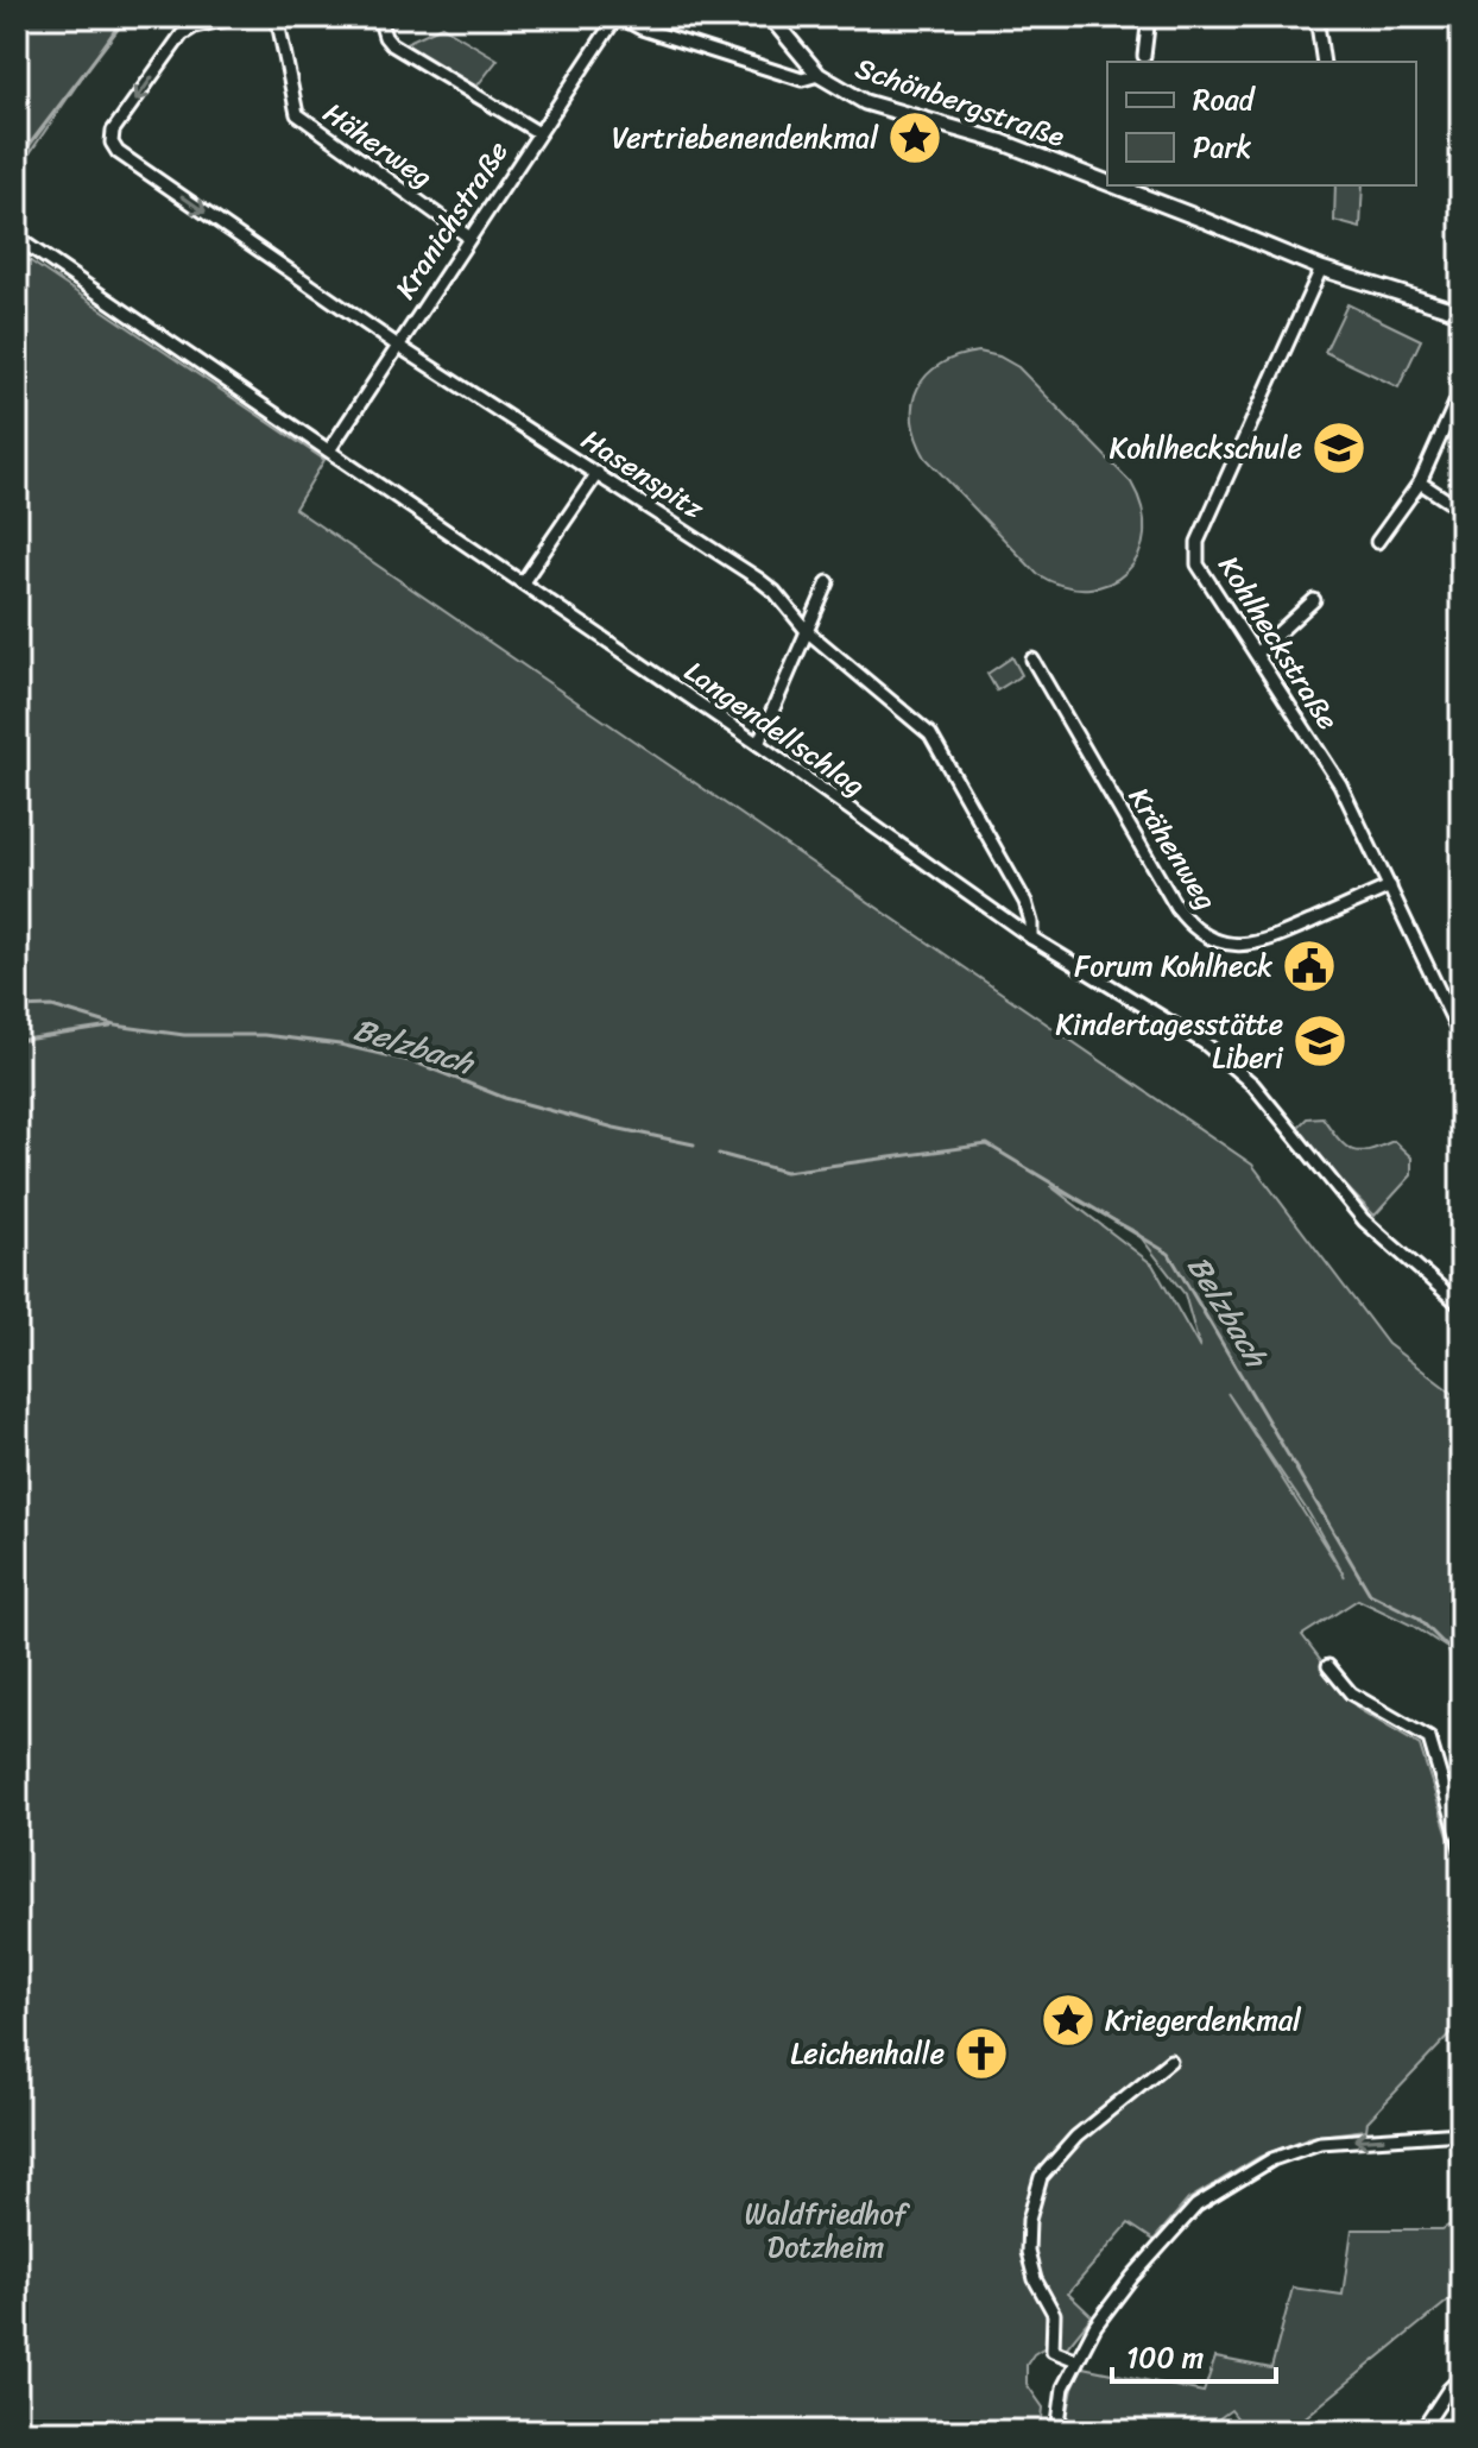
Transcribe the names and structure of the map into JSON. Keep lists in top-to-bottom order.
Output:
{
  "streets": {
    "street": [
      "Schönbergstraße",
      "Häherweg",
      "Kranichstraße",
      "Hasenspitz",
      "Kohlheckstraße",
      "Langendellschlag",
      "Krähenweg"
    ]
  },
  "crossings": [
    ["Schönbergstraße", "Kohlheckstraße"],
    ["Häherweg", "Kranichstraße"],
    ["Kranichstraße", "Hasenspitz"],
    ["Kranichstraße", "Langendellschlag"],
    ["Hasenspitz", "Langendellschlag"],
    ["Kohlheckstraße", "Krähenweg"]
  ],
  "water": ["Belzbach"],
  "parks": ["Waldfriedhof Dotzheim"],
  "places": {
    "place": ["Vertriebenendenkmal", "Kriegerdenkmal"],
    "school or university": ["Kohlheckschule", "Kindertagesstätte Liberi"],
    "public building": ["Forum Kohlheck"],
    "church": ["Leichenhalle"]
  },
  "legend": ["Road", "Park"],
  "scale_bar": "100 m"
}
